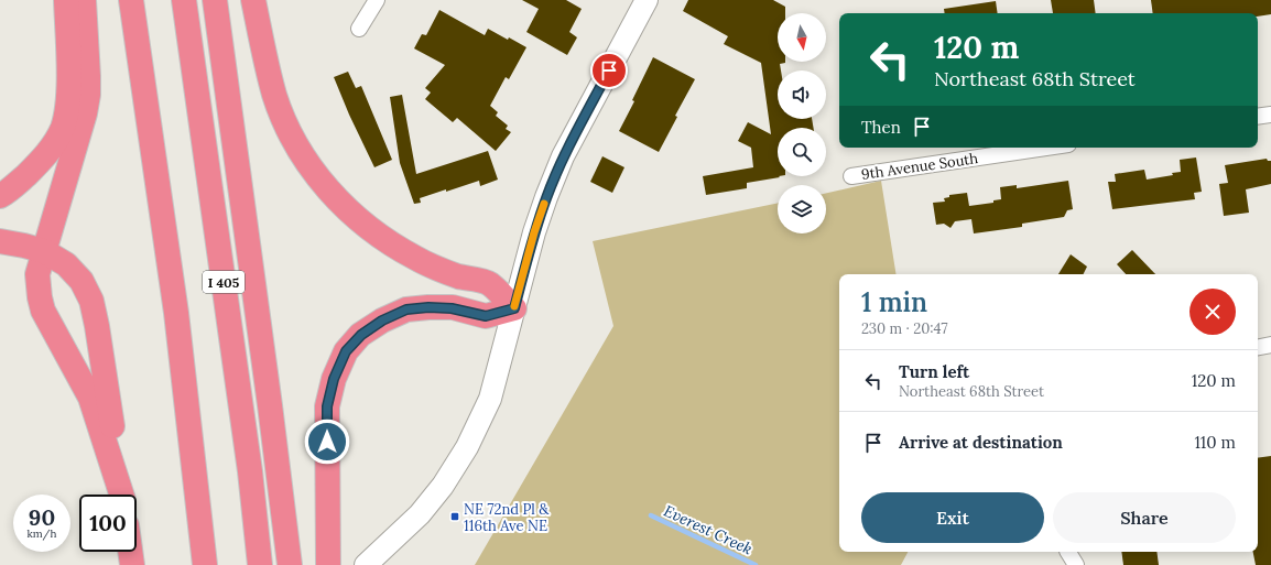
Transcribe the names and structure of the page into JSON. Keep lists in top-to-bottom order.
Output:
{
  "streets": {
    "highway": ["I 405"],
    "street": ["9th Avenue South"]
  },
  "water": ["Everest Creek"],
  "places": {
    "transit": ["NE 72nd Pl & 116th Ave NE"]
  },
  "north": "bottom",
  "page": {
    "turn": ["120 m", "Northeast 68th Street"],
    "then": "Then",
    "heading": ["1 min", "230 m · 20:47"],
    "list": [
      {
        "name": "Turn left",
        "note": "Northeast 68th Street",
        "value": "120 m"
      },
      {
        "name": "Arrive at destination",
        "value": "110 m"
      }
    ],
    "buttons": ["Exit", "Share"],
    "speed": "90 km/h",
    "limit": "100"
  }
}
